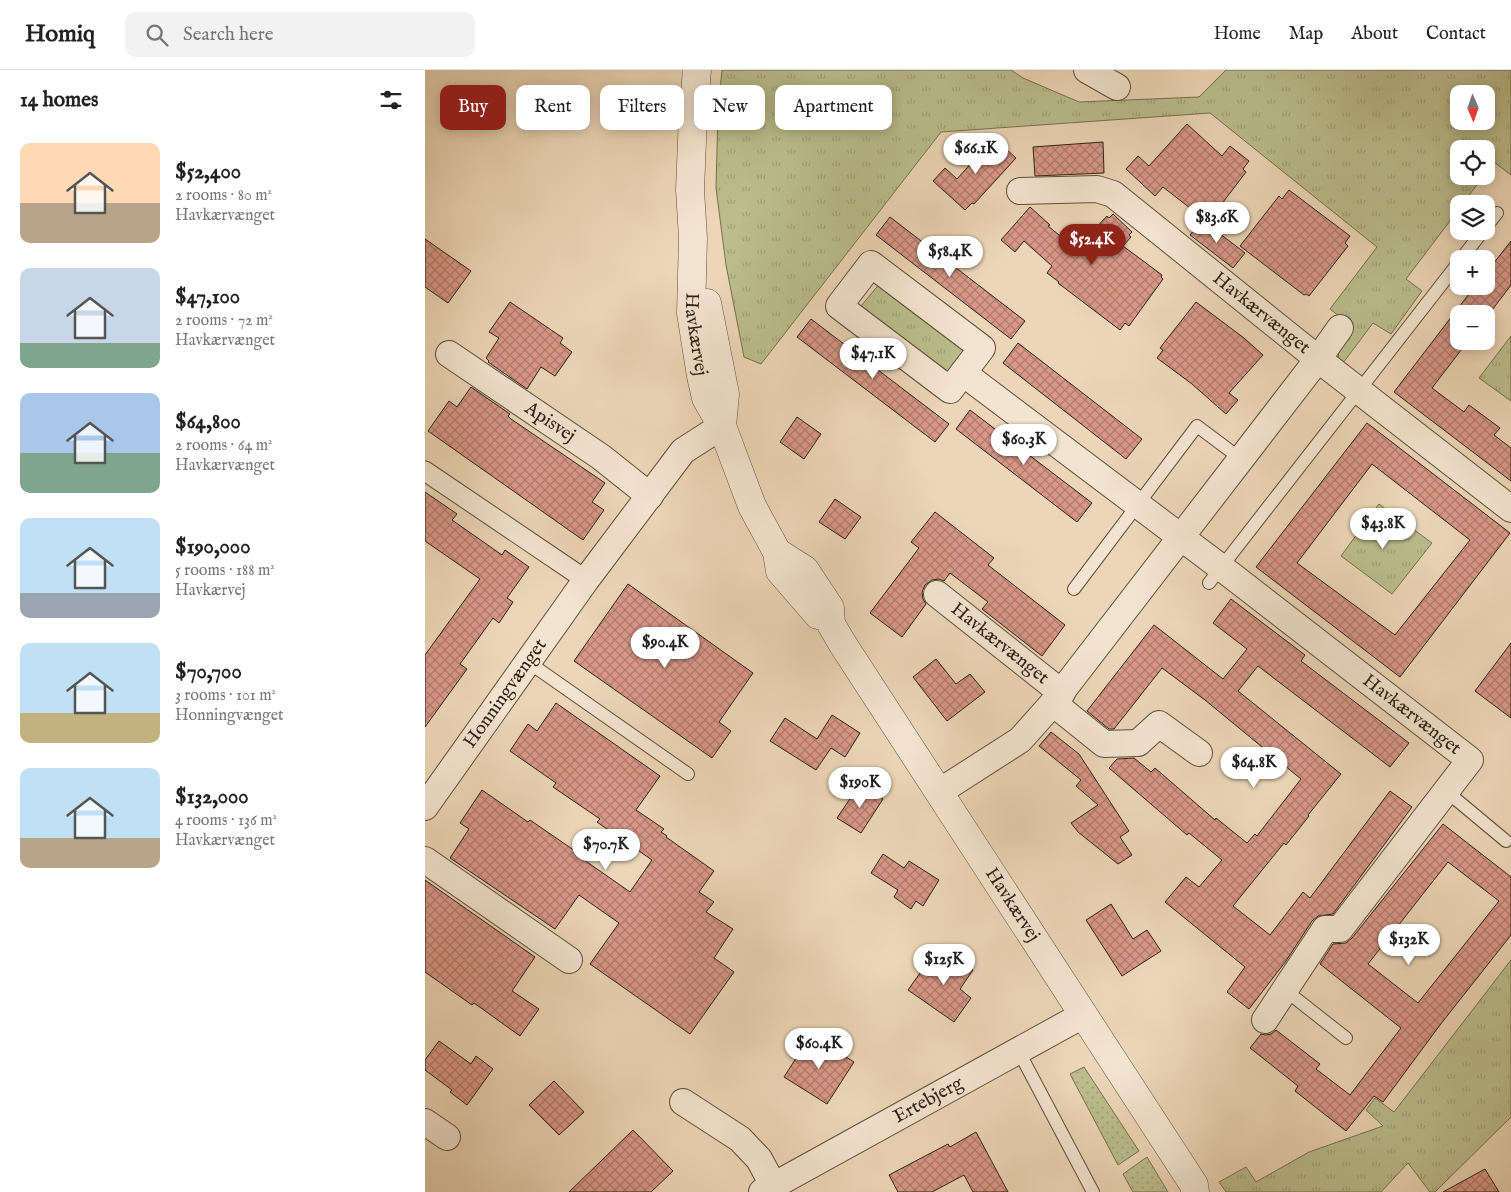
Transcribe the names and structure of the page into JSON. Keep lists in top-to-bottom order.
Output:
{
  "streets": {
    "street": [
      "Havkærvænget",
      "Havkærvej",
      "Apisvej",
      "Honningvænget",
      "Ertebjerg"
    ]
  },
  "crossings": [
    ["Havkærvænget", "Havkærvej"],
    ["Havkærvej", "Honningvænget"],
    ["Havkærvej", "Ertebjerg"],
    ["Apisvej", "Honningvænget"]
  ],
  "north": "bottom",
  "page": {
    "header": "Homiq",
    "search": "Search here",
    "nav": [
      "Home",
      "Map",
      "About",
      "Contact"
    ],
    "heading": "14 homes",
    "map_buttons": ["+", "−"],
    "chip": [
      "Buy",
      "Rent",
      "Filters",
      "New",
      "Apartment"
    ],
    "list": [
      {
        "name": "$52,400",
        "note": "2 rooms · 80 m² · Havkærvænget"
      },
      {
        "name": "$47,100",
        "note": "2 rooms · 72 m² · Havkærvænget"
      },
      {
        "name": "$64,800",
        "note": "2 rooms · 64 m² · Havkærvænget"
      },
      {
        "name": "$190,000",
        "note": "5 rooms · 188 m² · Havkærvej"
      },
      {
        "name": "$70,700",
        "note": "3 rooms · 101 m² · Honningvænget"
      },
      {
        "name": "$132,000",
        "note": "4 rooms · 136 m² · Havkærvænget"
      }
    ],
    "price": [
      "$66.1K",
      "$83.6K",
      "$52.4K",
      "$58.4K",
      "$47.1K",
      "$60.3K",
      "$43.8K",
      "$90.4K",
      "$64.8K",
      "$190K",
      "$70.7K",
      "$132K",
      "$125K",
      "$60.4K"
    ]
  }
}
